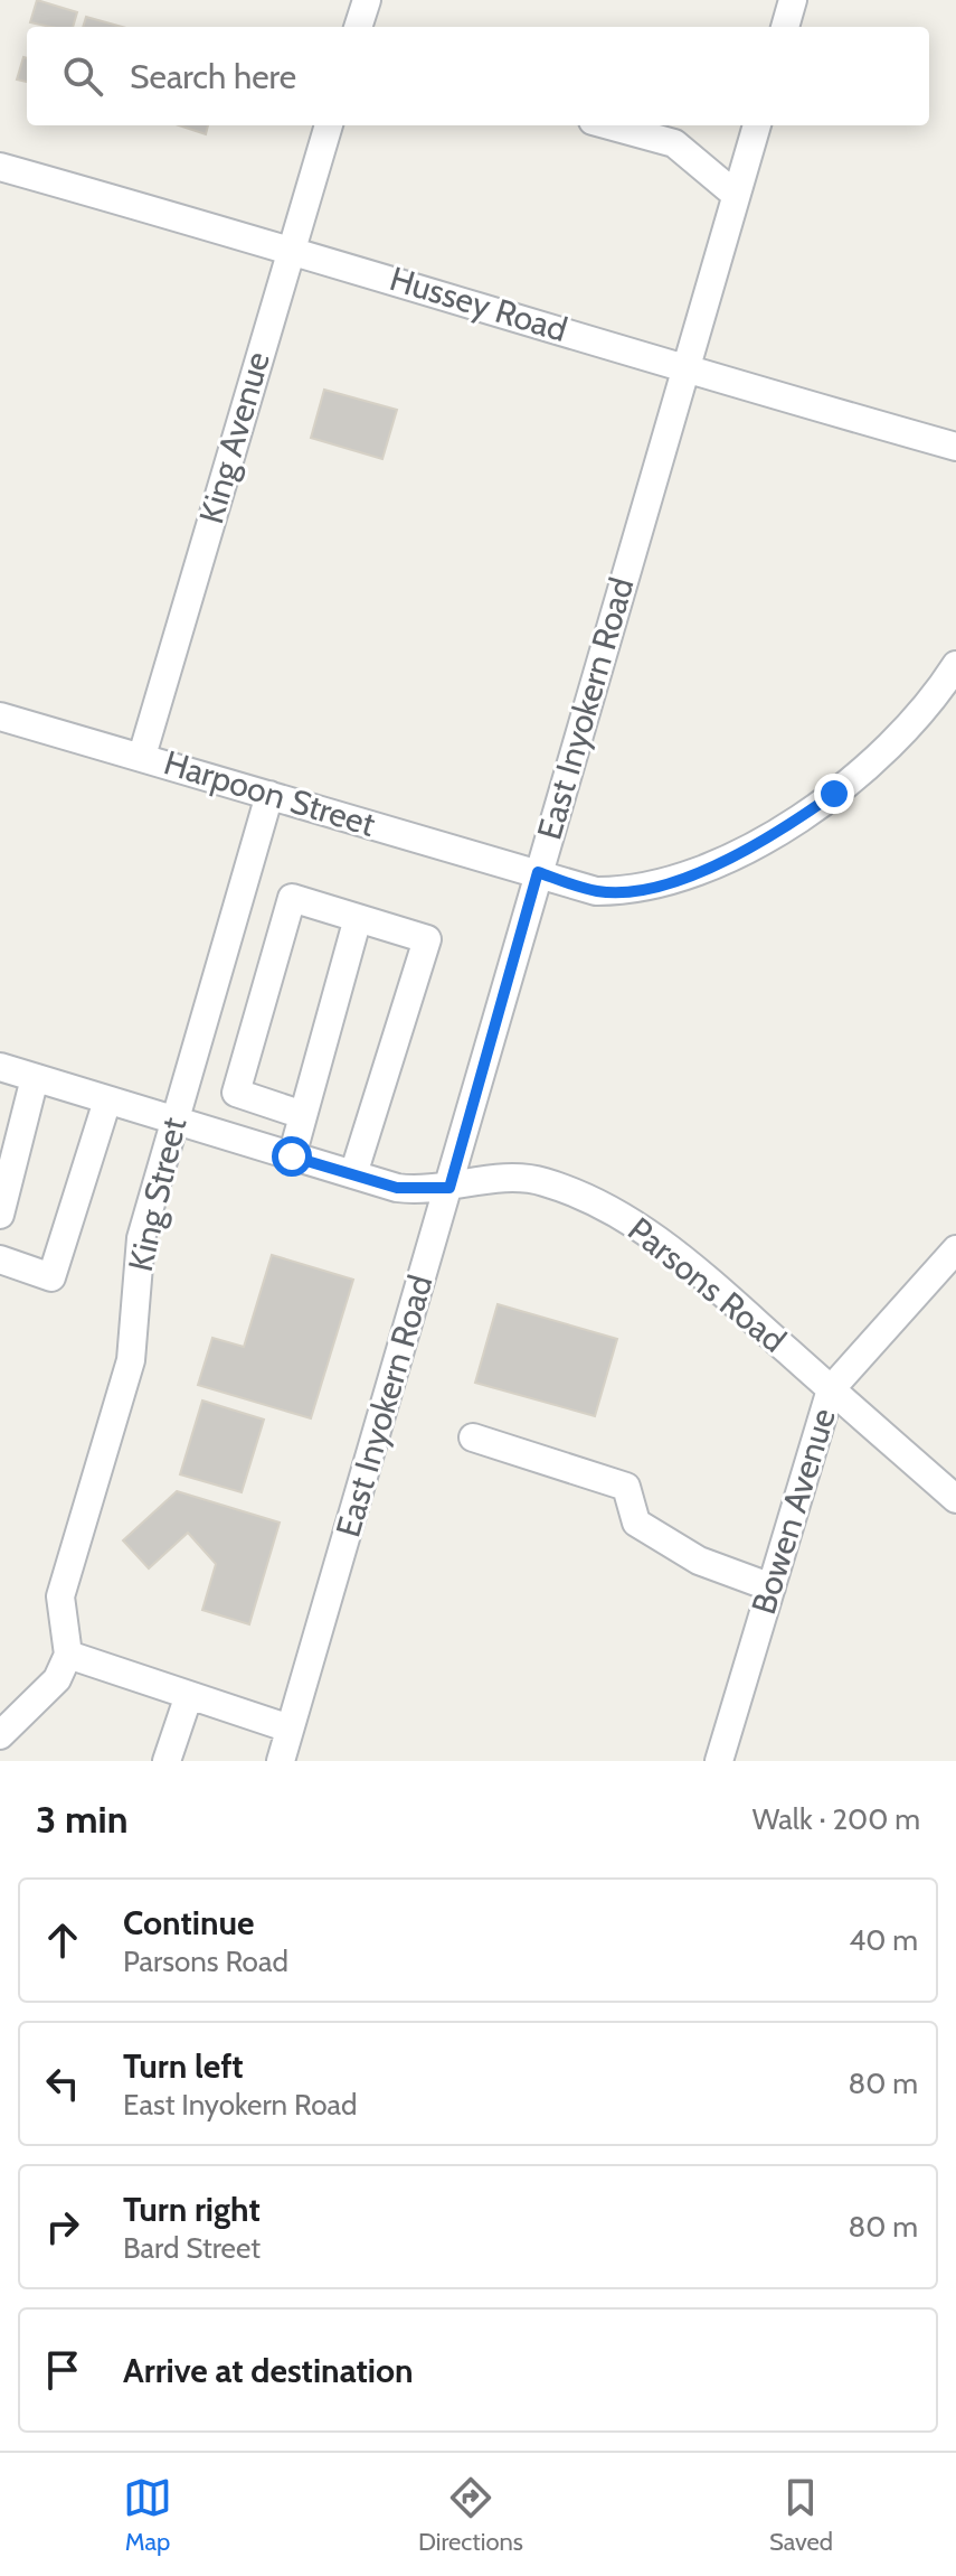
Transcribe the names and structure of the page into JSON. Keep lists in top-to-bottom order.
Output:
{
  "streets": {
    "street": [
      "Hussey Road",
      "King Avenue",
      "East Inyokern Road",
      "Harpoon Street",
      "King Street",
      "Parsons Road",
      "Bowen Avenue"
    ]
  },
  "crossings": [
    ["Hussey Road", "King Avenue"],
    ["Hussey Road", "East Inyokern Road"],
    ["King Avenue", "Harpoon Street"],
    ["East Inyokern Road", "Harpoon Street"],
    ["East Inyokern Road", "Parsons Road"],
    ["Harpoon Street", "King Street"],
    ["King Street", "Parsons Road"],
    ["Parsons Road", "Bowen Avenue"]
  ],
  "page": {
    "search": "Search here",
    "heading": ["3 min", "Walk · 200 m"],
    "list": [
      ["Continue", "Parsons Road", "40 m"],
      ["Turn left", "East Inyokern Road", "80 m"],
      ["Turn right", "Bard Street", "80 m"],
      "Arrive at destination"
    ],
    "nav": ["Map", "Directions", "Saved"]
  }
}
